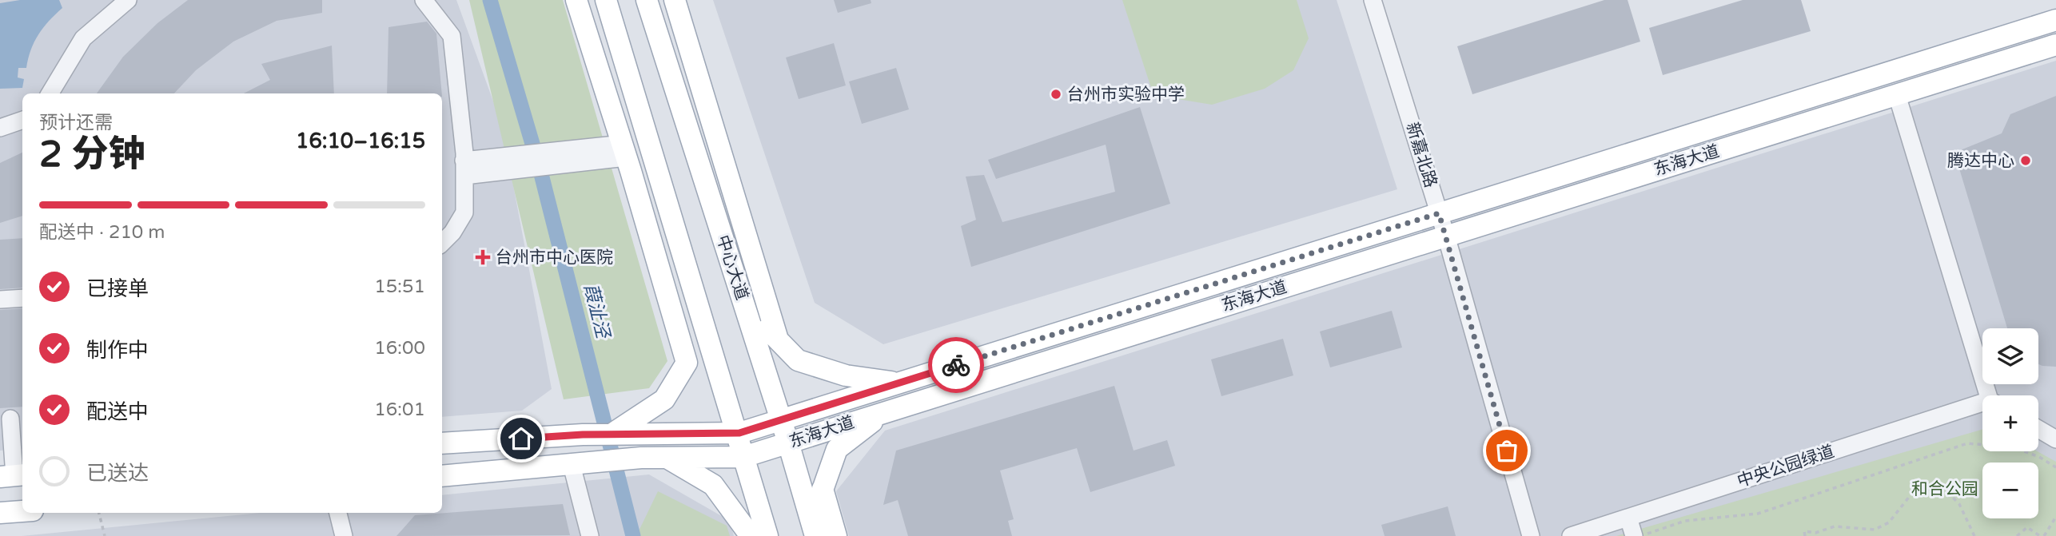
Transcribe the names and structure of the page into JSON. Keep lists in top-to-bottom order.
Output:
{
  "streets": {
    "main road": ["东海大道", "中心大道"],
    "street": ["新嘉北路", "中央公园绿道"]
  },
  "crossings": [
    ["新嘉北路", "东海大道"],
    ["东海大道", "中心大道"]
  ],
  "water": ["葭沚泾"],
  "parks": ["和合公园"],
  "places": {
    "other": ["台州市实验中学", "腾达中心"],
    "health": ["台州市中心医院"]
  },
  "page": {
    "heading": ["2 分钟", "预计还需", "16:10–16:15"],
    "bar": "配送中 · 210 m",
    "list": [
      ["已接单", "15:51"],
      ["制作中", "16:00"],
      ["配送中", "16:01"],
      "已送达"
    ],
    "map_buttons": ["+", "−"]
  }
}
